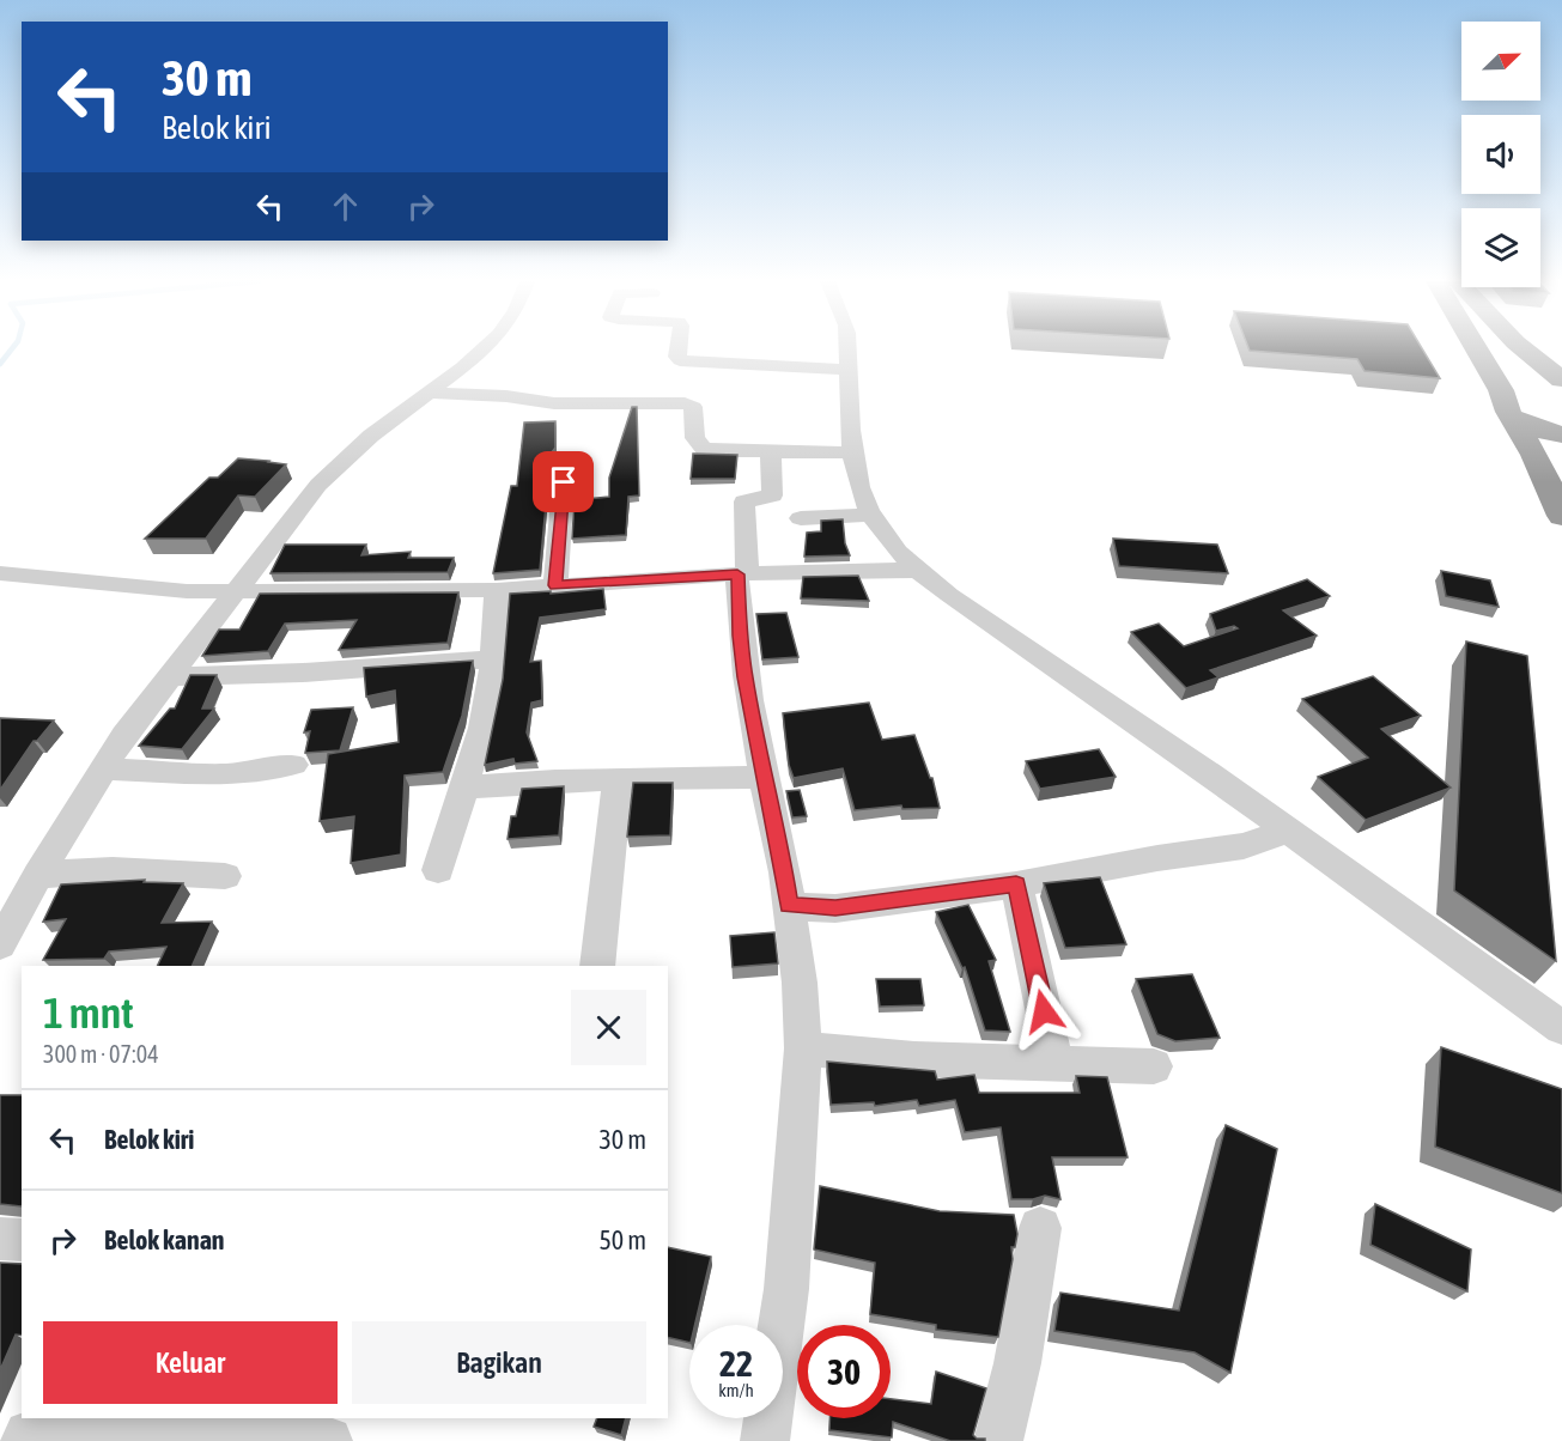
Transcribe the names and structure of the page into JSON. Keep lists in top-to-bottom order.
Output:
{
  "north": "top right",
  "page": {
    "turn": ["30 m", "Belok kiri"],
    "heading": ["1 mnt", "300 m · 07:04"],
    "list": [
      {
        "name": "Belok kiri",
        "value": "30 m"
      },
      {
        "name": "Belok kanan",
        "value": "50 m"
      }
    ],
    "buttons": ["Keluar", "Bagikan"],
    "speed": "22 km/h",
    "limit": "30"
  }
}
